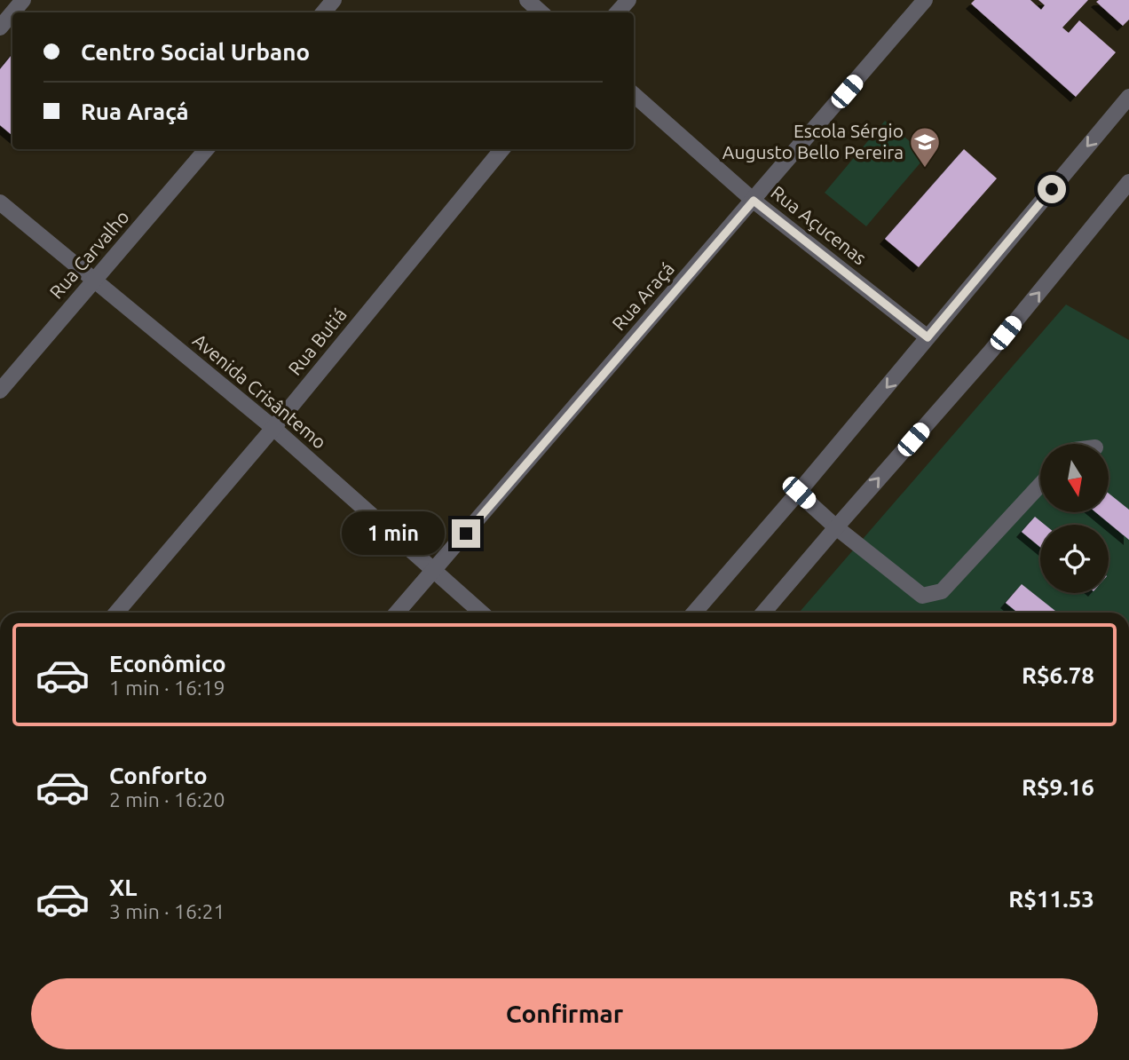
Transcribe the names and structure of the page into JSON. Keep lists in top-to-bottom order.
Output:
{
  "streets": {
    "street": [
      "Rua Açucenas",
      "Rua Carvalho",
      "Rua Araçá",
      "Rua Butiá",
      "Avenida Crisântemo"
    ]
  },
  "crossings": [
    ["Rua Açucenas", "Rua Araçá"],
    ["Rua Carvalho", "Avenida Crisântemo"],
    ["Rua Araçá", "Avenida Crisântemo"],
    ["Rua Butiá", "Avenida Crisântemo"]
  ],
  "places": {
    "school or university": ["Escola Sérgio Augusto Bello Pereira"]
  },
  "north": "bottom",
  "page": {
    "banner": ["Centro Social Urbano", "Rua Araçá"],
    "bubble": "1 min",
    "list": [
      {
        "name": "Econômico",
        "note": "1 min · 16:19",
        "value": "R$6.78"
      },
      {
        "name": "Conforto",
        "note": "2 min · 16:20",
        "value": "R$9.16"
      },
      {
        "name": "XL",
        "note": "3 min · 16:21",
        "value": "R$11.53"
      }
    ],
    "buttons": "Confirmar"
  }
}
